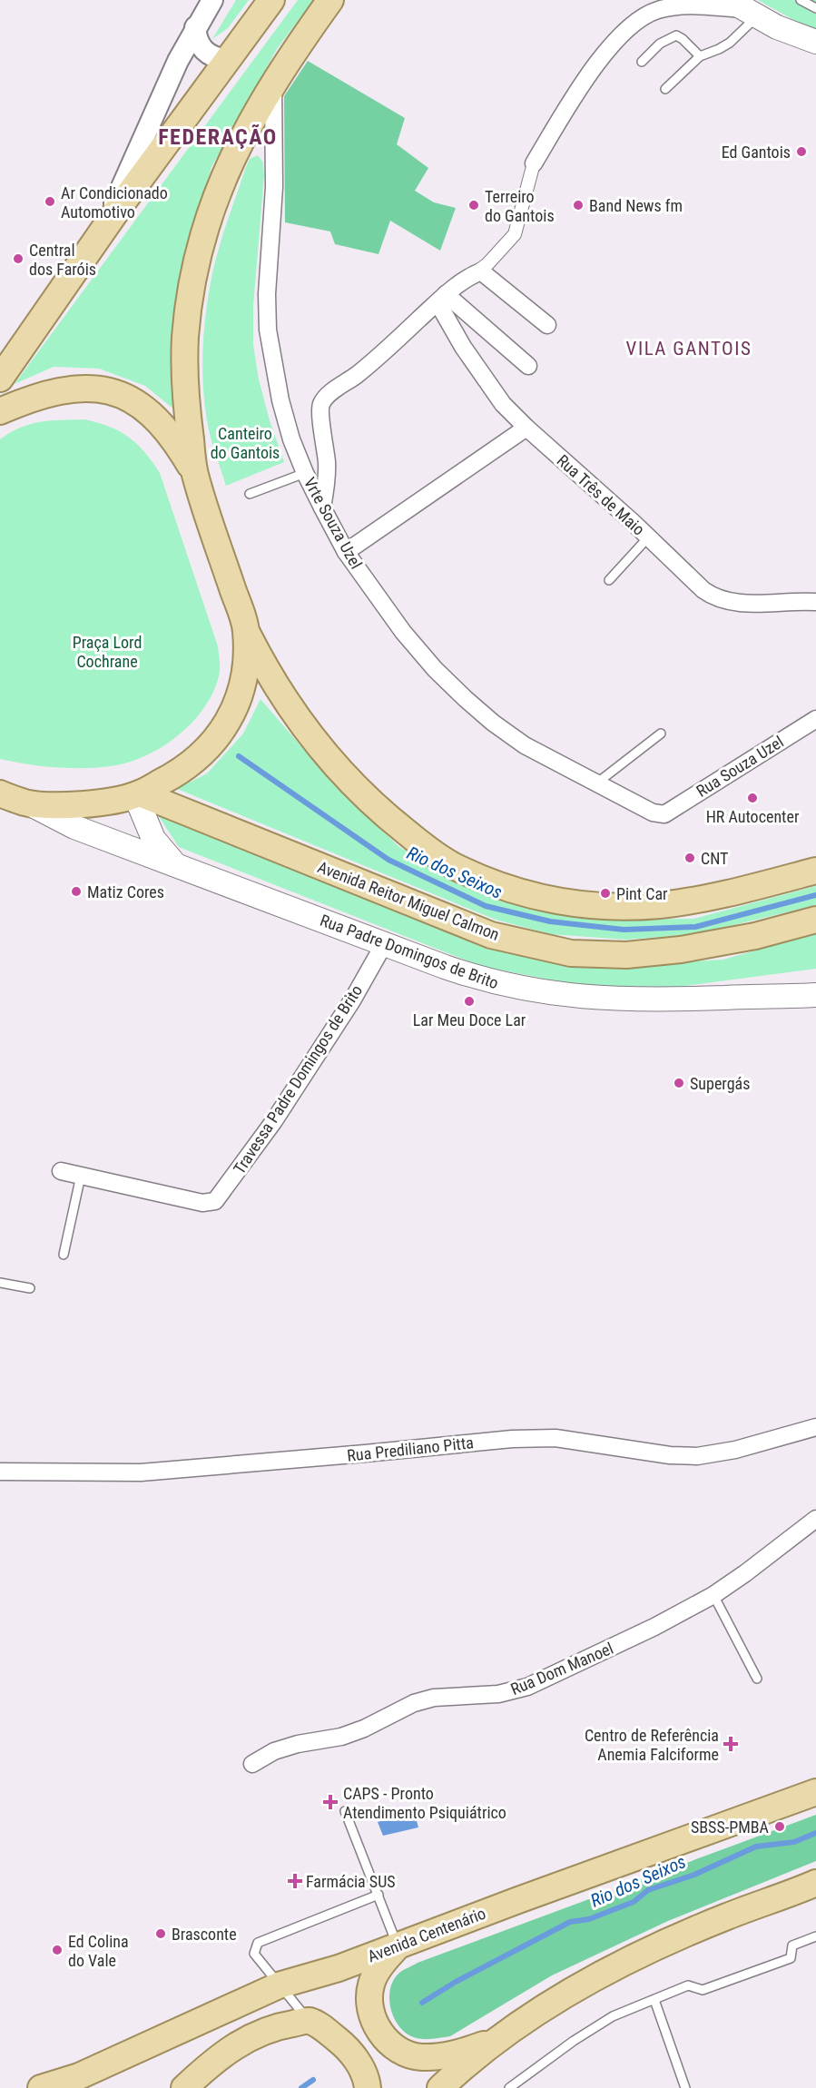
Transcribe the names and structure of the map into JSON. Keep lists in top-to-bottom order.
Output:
{
  "streets": {
    "main road": ["Avenida Reitor Miguel Calmon", "Rua Padre Domingos de Brito", "Avenida Centenário"],
    "street": [
      "Rua Três de Maio",
      "Vrte Souza Uzel",
      "Rua Souza Uzel",
      "Travessa Padre Domingos de Brito",
      "Rua Prediliano Pitta",
      "Rua Dom Manoel"
    ]
  },
  "crossings": [
    ["Vrte Souza Uzel", "Rua Souza Uzel"],
    ["Avenida Reitor Miguel Calmon", "Rua Padre Domingos de Brito"],
    ["Rua Padre Domingos de Brito", "Travessa Padre Domingos de Brito"]
  ],
  "districts": ["FEDERAÇÃO", "VILA GANTOIS"],
  "water": ["Rio dos Seixos"],
  "parks": ["Canteiro do Gantois", "Praça Lord Cochrane"],
  "places": {
    "other": [
      "Ed Gantois",
      "Ar Condicionado Automotivo",
      "Terreiro do Gantois",
      "Band News fm",
      "Central dos Faróis",
      "HR Autocenter",
      "CNT",
      "Matiz Cores",
      "Pint Car",
      "Lar Meu Doce Lar",
      "Supergás",
      "SBSS-PMBA",
      "Brasconte",
      "Ed Colina do Vale"
    ],
    "health": ["Centro de Referência Anemia Falciforme", "CAPS - Pronto Atendimento Psiquiátrico", "Farmácia SUS"]
  }
}
